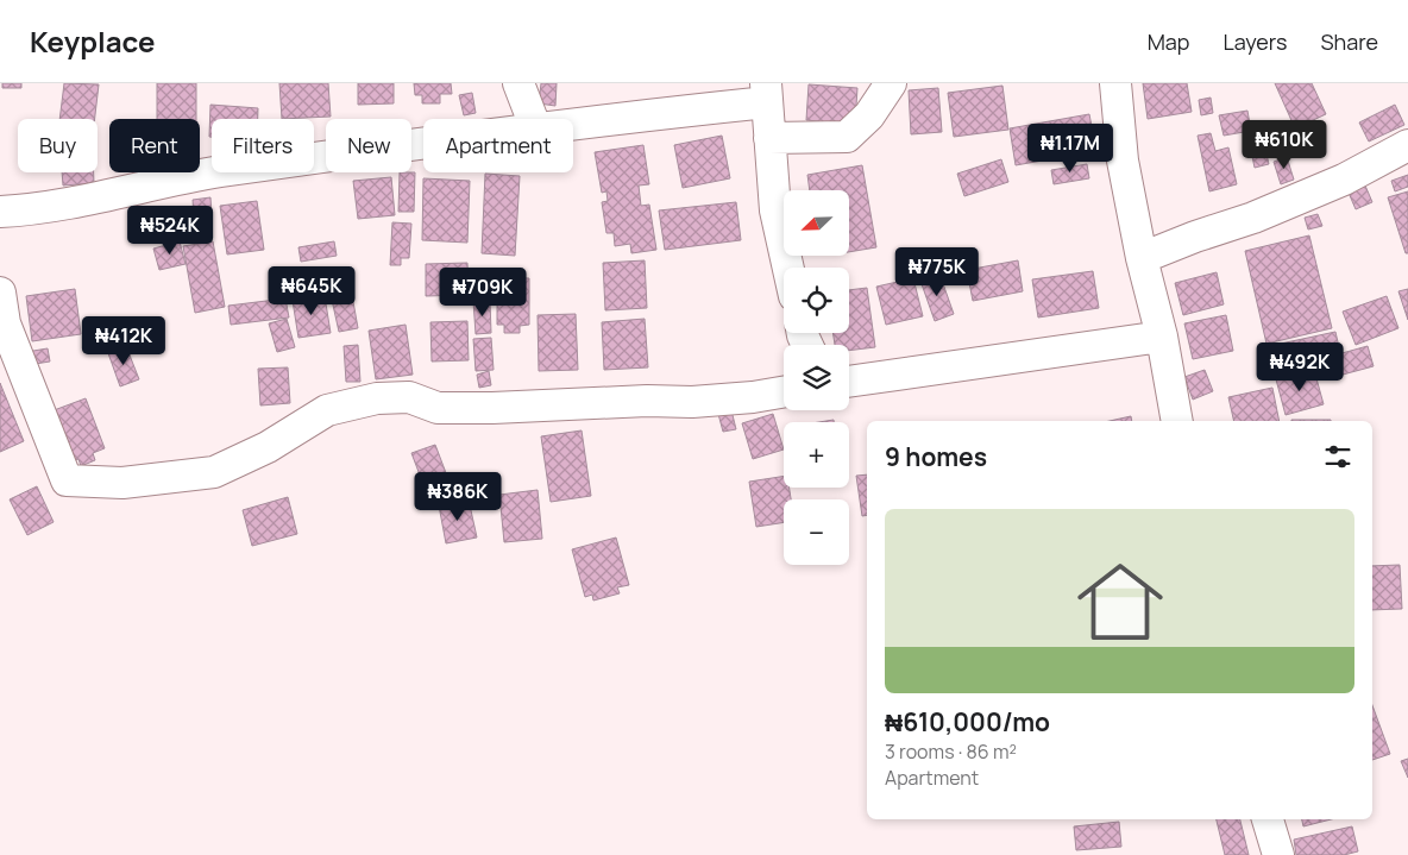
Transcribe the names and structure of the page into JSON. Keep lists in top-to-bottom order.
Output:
{
  "north": "bottom left",
  "page": {
    "header": "Keyplace",
    "nav": ["Map", "Layers", "Share"],
    "chip": [
      "Buy",
      "Rent",
      "Filters",
      "New",
      "Apartment"
    ],
    "price": [
      "₦610K",
      "₦1.17M",
      "₦524K",
      "₦775K",
      "₦645K",
      "₦709K",
      "₦412K",
      "₦492K",
      "₦386K"
    ],
    "map_buttons": ["+", "−"],
    "heading": "9 homes",
    "list": [
      {
        "name": "₦610,000/mo",
        "note": "3 rooms · 86 m² · Apartment"
      }
    ]
  }
}
